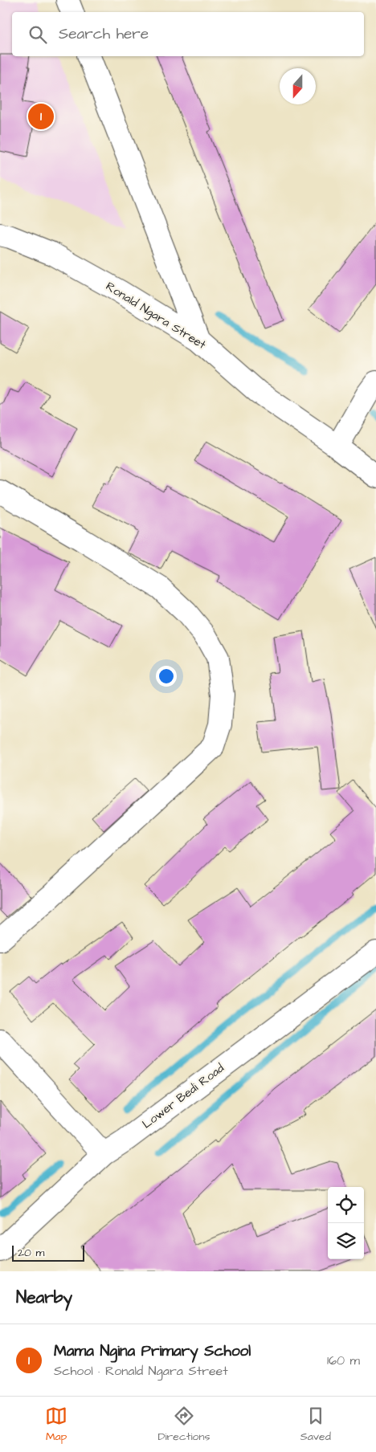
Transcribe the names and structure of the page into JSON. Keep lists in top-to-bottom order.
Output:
{
  "streets": {
    "street": ["Ronald Ngara Street", "Lower Bedi Road"]
  },
  "scale_bar": "20 m",
  "north": "bottom",
  "page": {
    "search": "Search here",
    "pins": "1",
    "scale": "20 m",
    "heading": "Nearby",
    "list": [
      {
        "mark": "1",
        "name": "Mama Ngina Primary School",
        "note": "School · Ronald Ngara Street",
        "value": "160 m"
      }
    ],
    "nav": ["Map", "Directions", "Saved"]
  }
}
